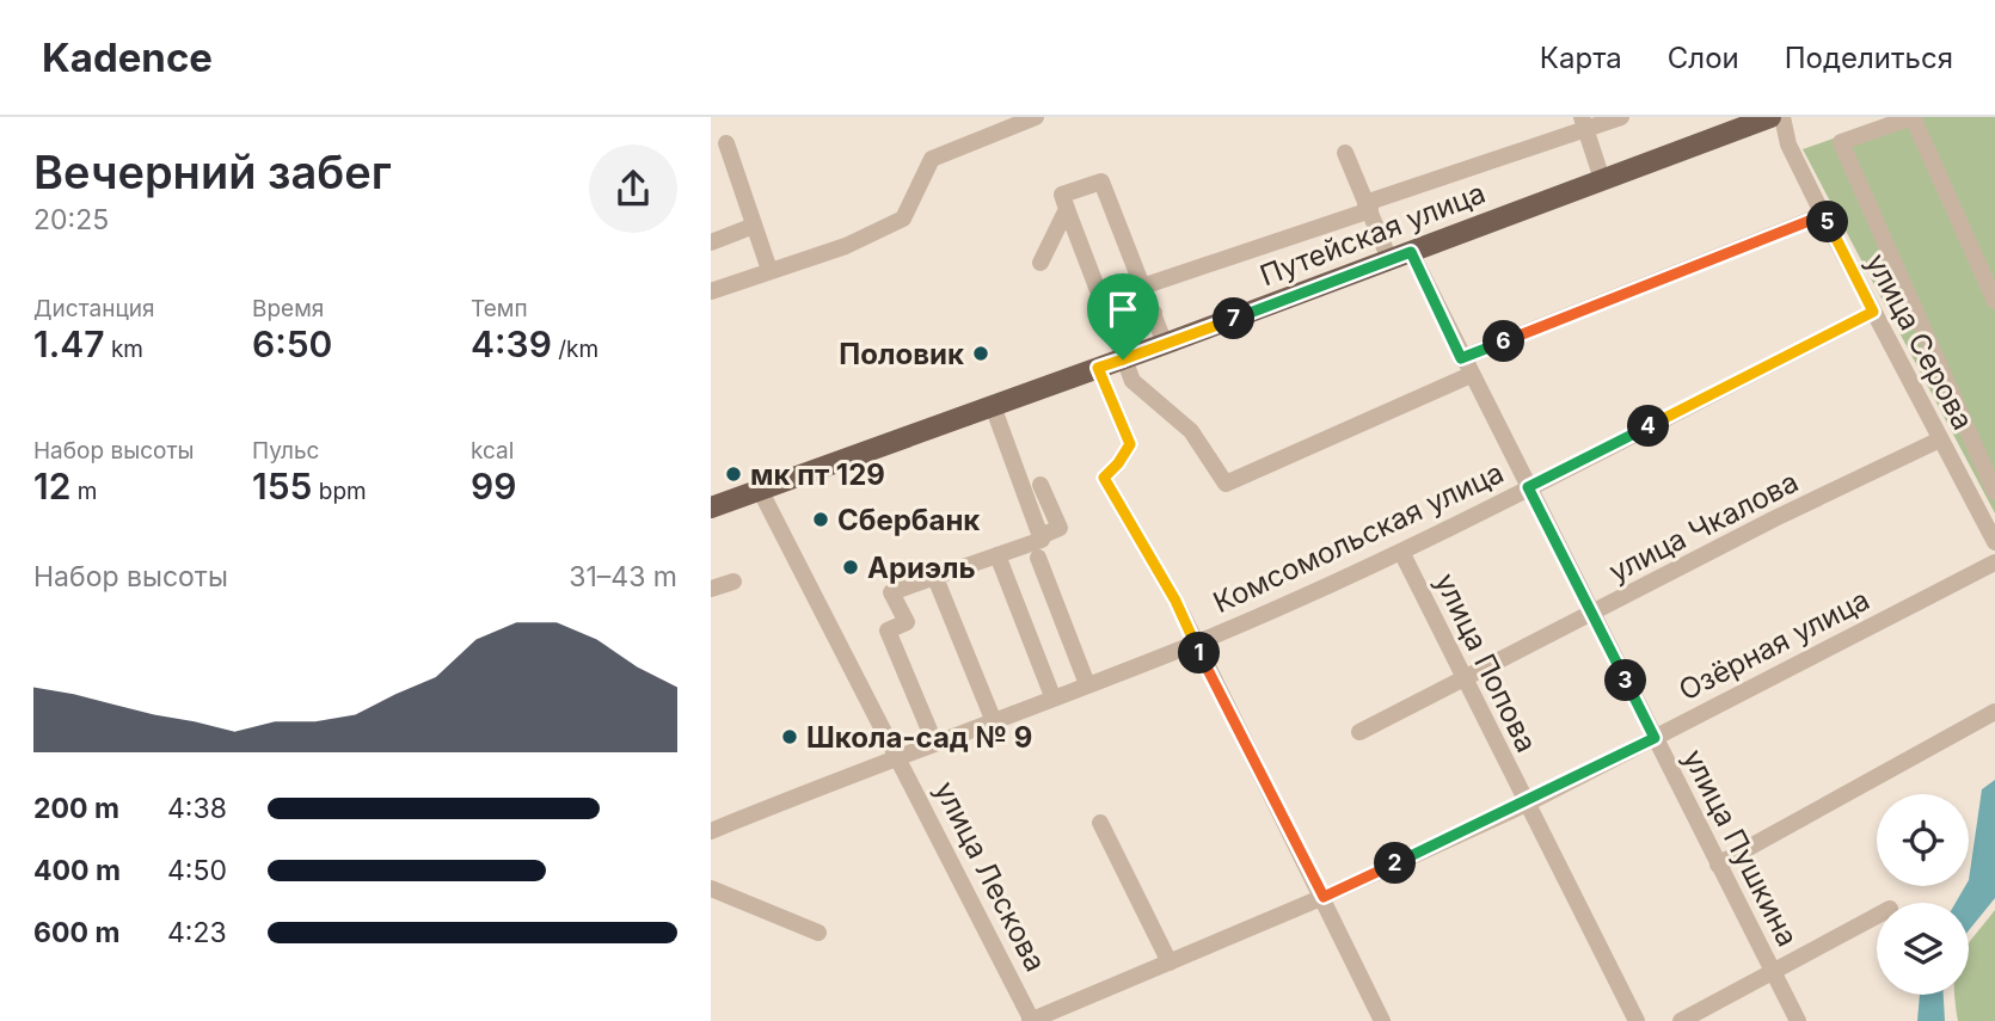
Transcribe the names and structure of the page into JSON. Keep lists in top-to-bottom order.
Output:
{
  "streets": {
    "main road": ["Путейская улица"],
    "street": [
      "улица Серова",
      "улица Чкалова",
      "Комсомольская улица",
      "Озёрная улица",
      "улица Попова",
      "улица Пушкина",
      "улица Лескова"
    ]
  },
  "crossings": [
    ["Путейская улица", "улица Пушкина"],
    ["Путейская улица", "улица Лескова"],
    ["улица Серова", "улица Чкалова"],
    ["улица Серова", "Комсомольская улица"],
    ["улица Чкалова", "улица Попова"],
    ["улица Чкалова", "улица Пушкина"],
    ["Комсомольская улица", "улица Попова"],
    ["Комсомольская улица", "улица Пушкина"],
    ["Комсомольская улица", "улица Лескова"],
    ["Озёрная улица", "улица Попова"],
    ["Озёрная улица", "улица Пушкина"],
    ["Озёрная улица", "улица Лескова"]
  ],
  "places": [
    "Половик",
    "мк пт 129",
    "Сбербанк",
    "Ариэль",
    "Школа-сад № 9"
  ],
  "page": {
    "header": "Kadence",
    "nav": ["Карта", "Слои", "Поделиться"],
    "heading": ["Вечерний забег", "20:25"],
    "pins": [
      "5",
      "7",
      "6",
      "4",
      "1",
      "3",
      "2"
    ],
    "stats": [
      ["Дистанция", "1.47 km"],
      ["Время", "6:50"],
      ["Темп", "4:39 /km"],
      ["Набор высоты", "12 m"],
      ["Пульс", "155 bpm"],
      ["kcal", "99"]
    ],
    "chart": ["Набор высоты", "31–43 m"],
    "list": [
      {
        "name": "200 m",
        "note": "4:38"
      },
      {
        "name": "400 m",
        "note": "4:50"
      },
      {
        "name": "600 m",
        "note": "4:23"
      }
    ]
  }
}
